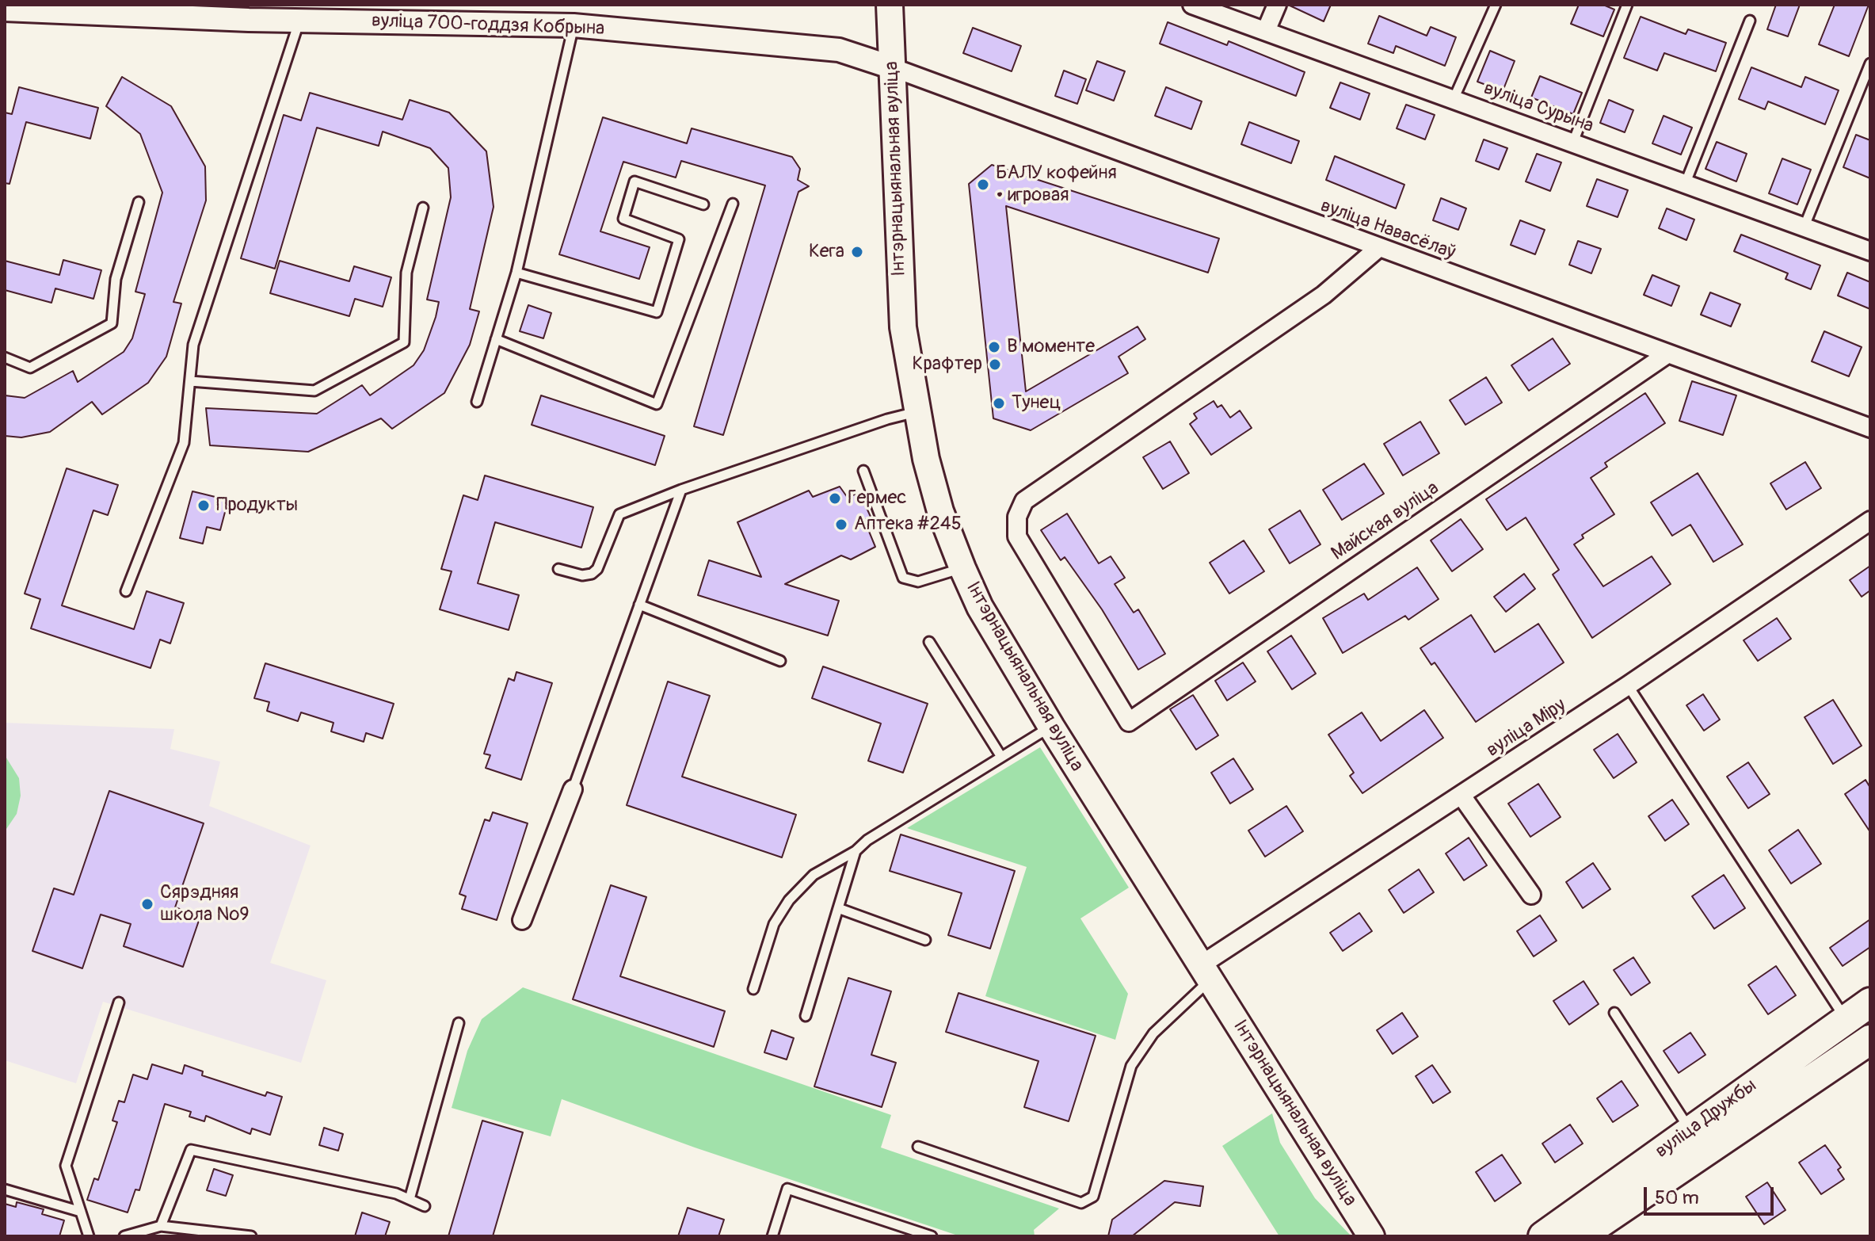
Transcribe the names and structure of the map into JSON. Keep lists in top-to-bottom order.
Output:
{
  "streets": {
    "main road": ["Інтэрнацыянальная вуліца", "вуліца Дружбы"],
    "street": [
      "вуліца 700-годдзя Кобрына",
      "вуліца Сурына",
      "вуліца Навасёлаў",
      "Майская вуліца",
      "вуліца Міру"
    ]
  },
  "crossings": [
    ["вуліца 700-годдзя Кобрына", "Інтэрнацыянальная вуліца"],
    ["вуліца 700-годдзя Кобрына", "вуліца Навасёлаў"],
    ["Інтэрнацыянальная вуліца", "вуліца Навасёлаў"],
    ["Інтэрнацыянальная вуліца", "вуліца Міру"],
    ["вуліца Навасёлаў", "Майская вуліца"]
  ],
  "places": [
    "БАЛУ кофейня • игровая",
    "Кега",
    "В моменте",
    "Крафтер",
    "Тунец",
    "Гермес",
    "Продукты",
    "Аптека #245",
    "Сярэдняя школа №9"
  ],
  "scale_bar": "50 m"
}
